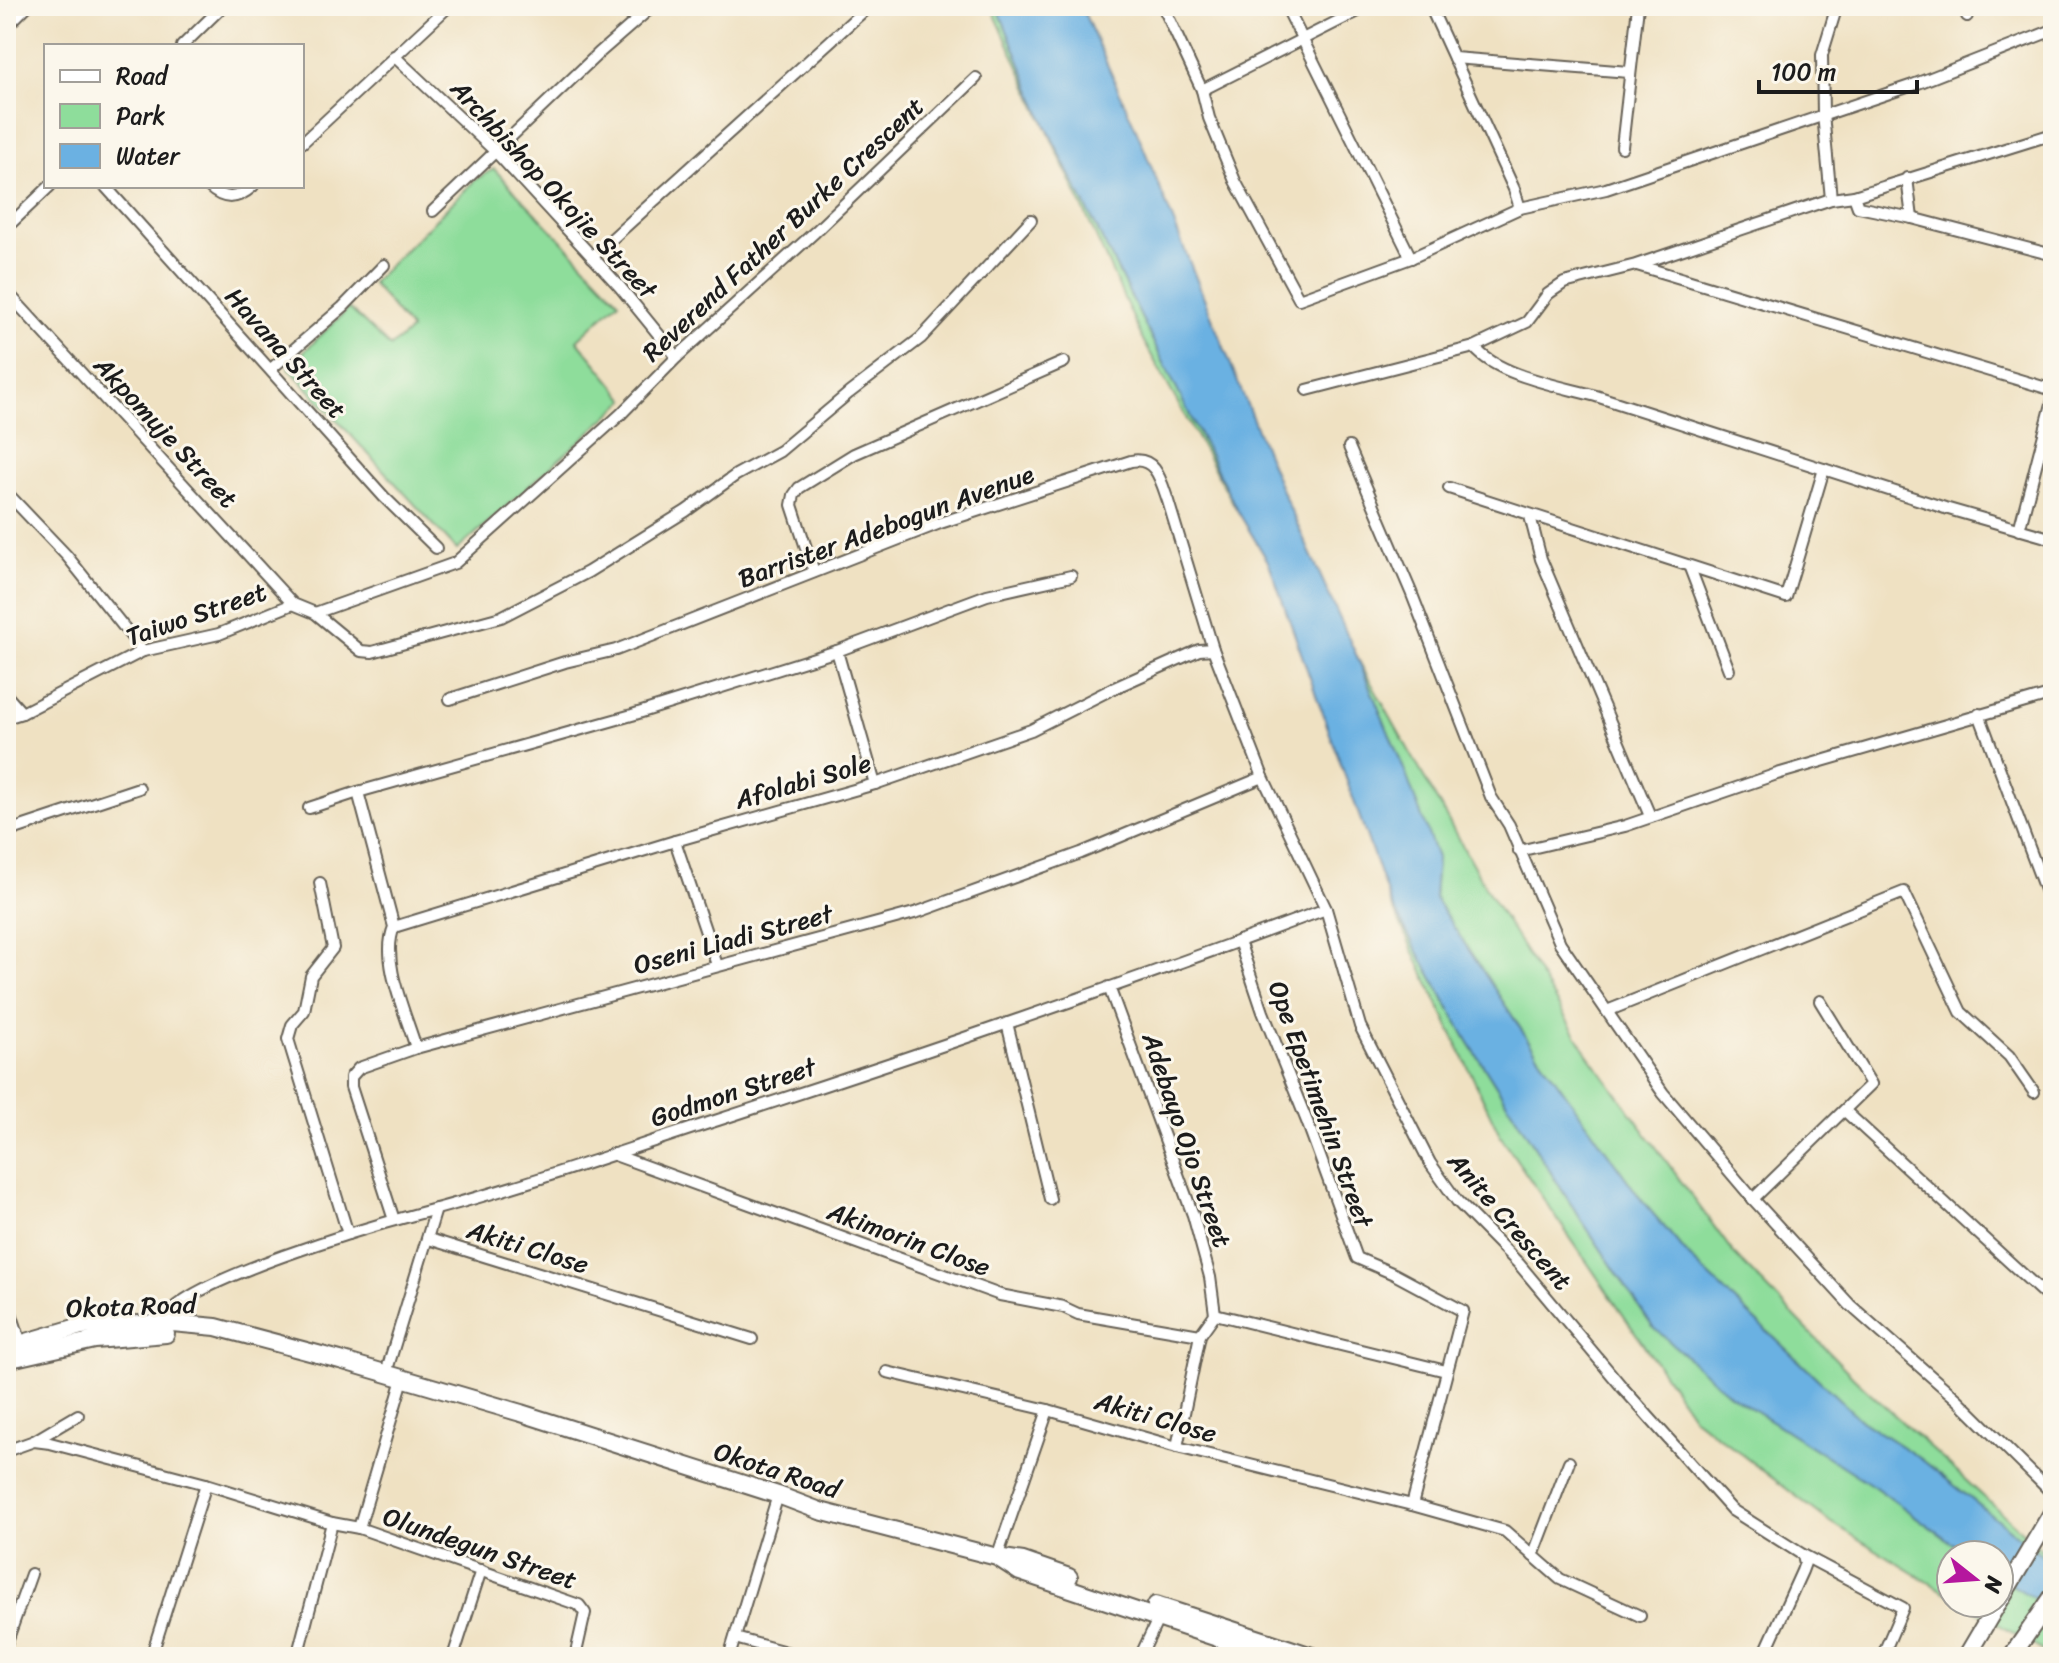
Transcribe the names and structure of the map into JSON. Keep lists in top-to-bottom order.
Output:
{
  "streets": {
    "main road": ["Okota Road"],
    "street": [
      "Archbishop Okojie Street",
      "Reverend Father Burke Crescent",
      "Havana Street",
      "Akpomuje Street",
      "Barrister Adebogun Avenue",
      "Taiwo Street",
      "Afolabi Sole",
      "Oseni Liadi Street",
      "Godmon Street",
      "Ope Epetimehin Street",
      "Adebayo Ojo Street",
      "Anite Crescent",
      "Akimorin Close",
      "Akiti Close",
      "Olundegun Street"
    ]
  },
  "crossings": [
    ["Archbishop Okojie Street", "Reverend Father Burke Crescent"],
    ["Reverend Father Burke Crescent", "Taiwo Street"],
    ["Akpomuje Street", "Taiwo Street"],
    ["Barrister Adebogun Avenue", "Afolabi Sole"],
    ["Barrister Adebogun Avenue", "Anite Crescent"],
    ["Afolabi Sole", "Anite Crescent"],
    ["Oseni Liadi Street", "Godmon Street"],
    ["Oseni Liadi Street", "Anite Crescent"],
    ["Godmon Street", "Ope Epetimehin Street"],
    ["Godmon Street", "Adebayo Ojo Street"],
    ["Godmon Street", "Anite Crescent"],
    ["Godmon Street", "Akimorin Close"],
    ["Godmon Street", "Okota Road"]
  ],
  "legend": ["Road", "Park", "Water"],
  "scale_bar": "100 m",
  "north": "right"
}
